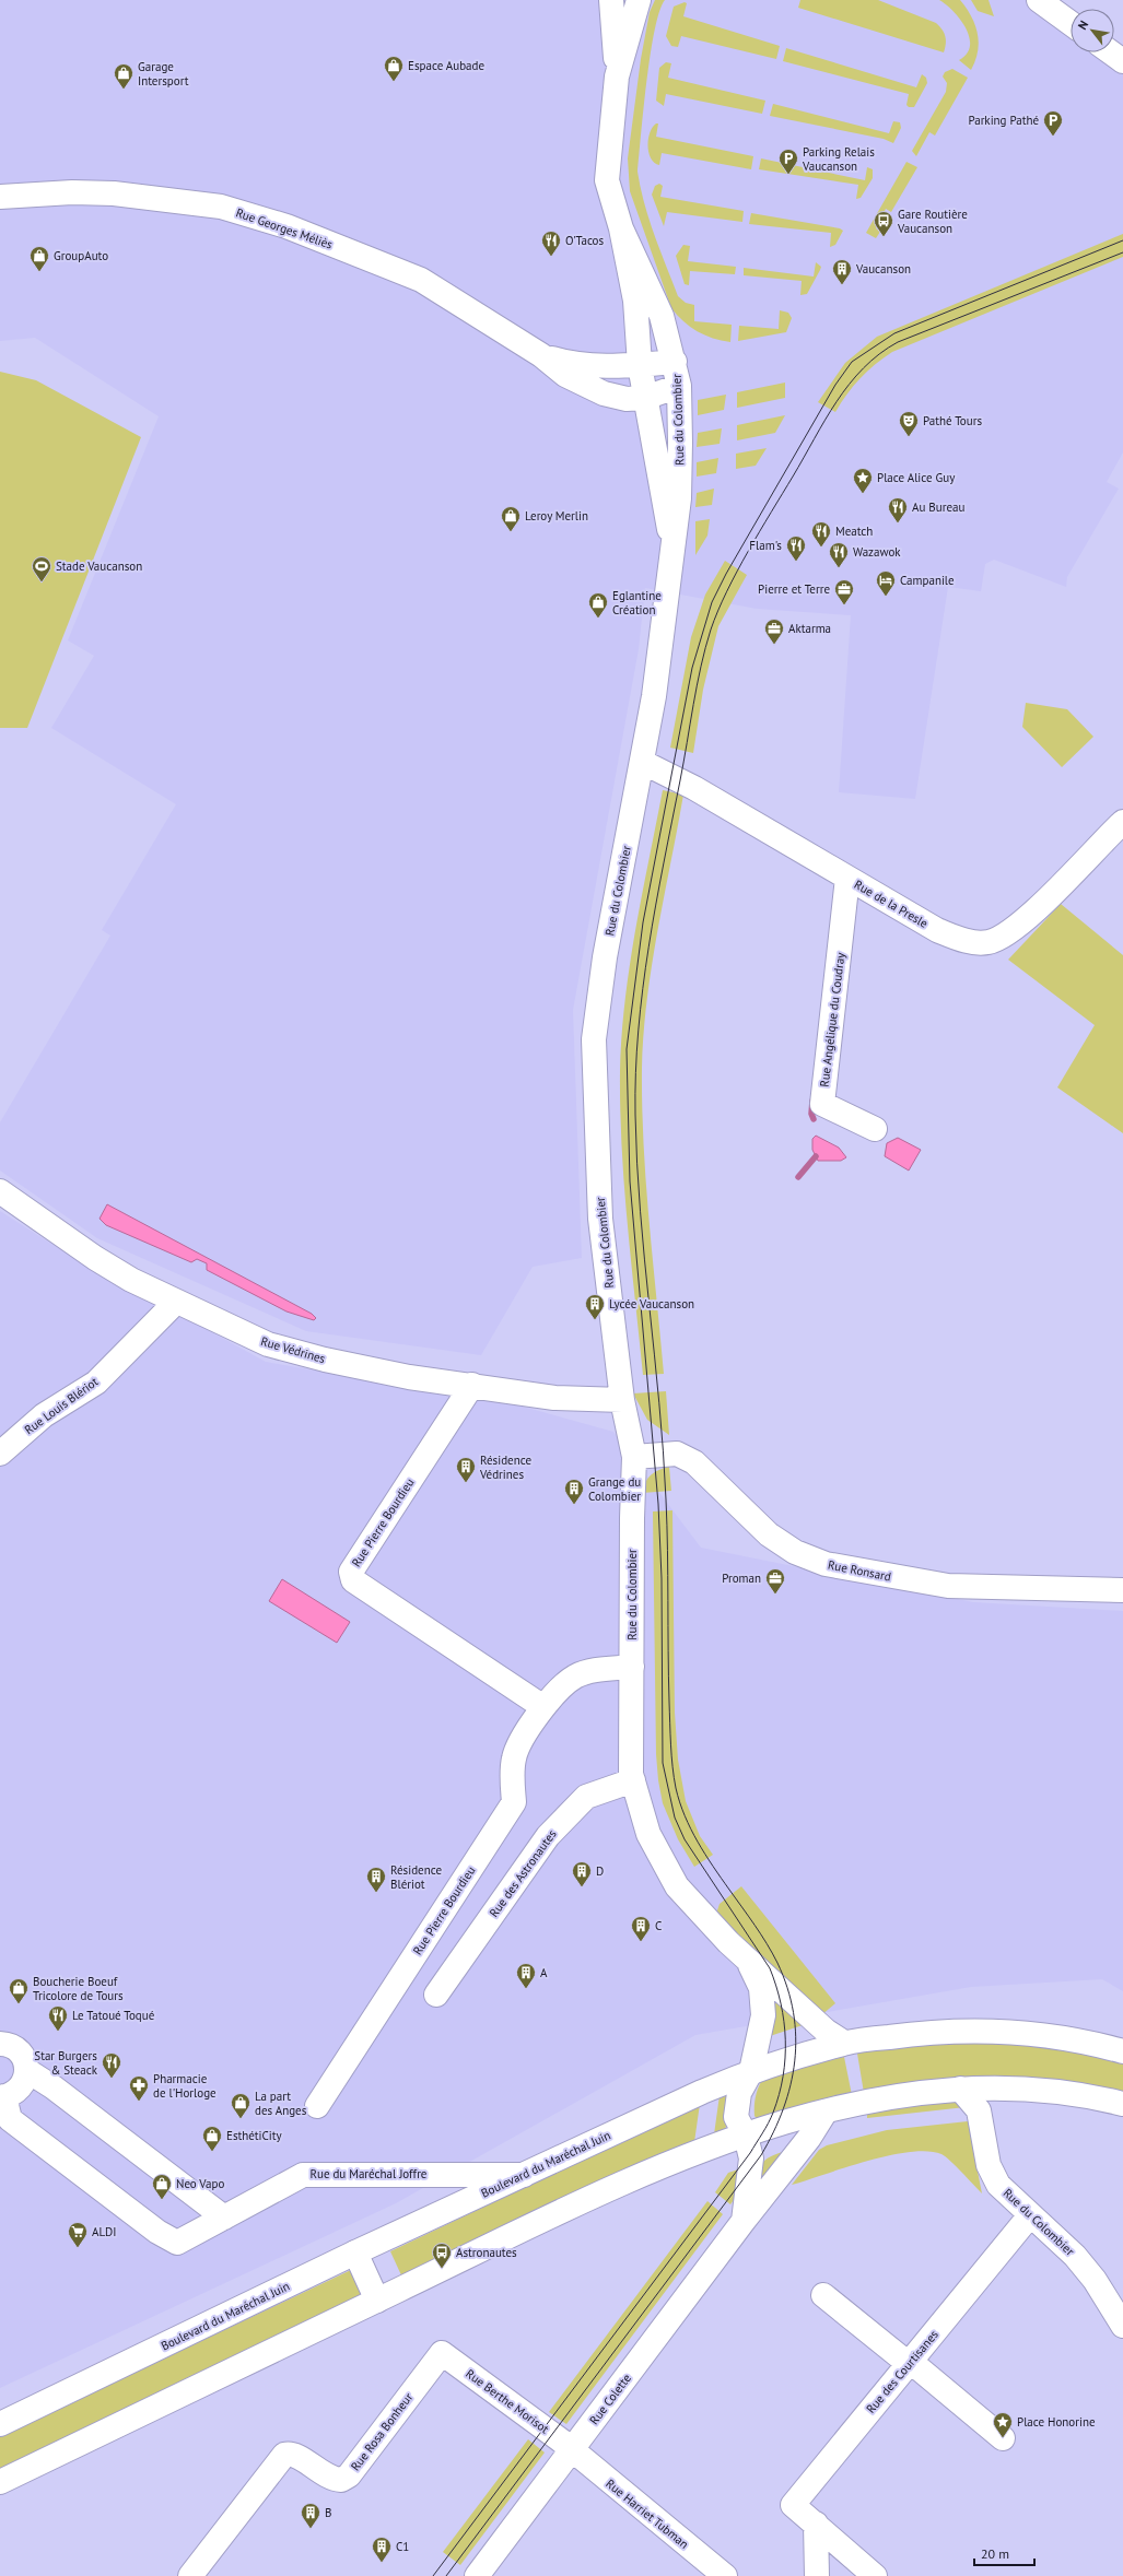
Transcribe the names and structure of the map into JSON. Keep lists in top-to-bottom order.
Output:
{
  "streets": {
    "street": [
      "Rue Georges Méliès",
      "Rue du Colombier",
      "Rue de la Presle",
      "Rue Angélique du Coudray",
      "Rue Védrines",
      "Rue Louis Blériot",
      "Rue Pierre Bourdieu",
      "Rue Ronsard",
      "Rue des Astronautes",
      "Boulevard du Maréchal Juin",
      "Rue du Maréchal Joffre",
      "Rue des Courtisanes",
      "Rue Colette",
      "Rue Berthe Morisot",
      "Rue Rosa Bonheur",
      "Rue Harriet Tubman"
    ]
  },
  "crossings": [
    ["Rue Georges Méliès", "Rue du Colombier"],
    ["Rue du Colombier", "Rue de la Presle"],
    ["Rue du Colombier", "Rue Védrines"],
    ["Rue du Colombier", "Rue Pierre Bourdieu"],
    ["Rue du Colombier", "Rue Ronsard"],
    ["Rue du Colombier", "Rue des Astronautes"],
    ["Rue du Colombier", "Boulevard du Maréchal Juin"],
    ["Rue du Colombier", "Rue des Courtisanes"],
    ["Rue du Colombier", "Rue Colette"],
    ["Rue de la Presle", "Rue Angélique du Coudray"],
    ["Rue Védrines", "Rue Louis Blériot"],
    ["Rue Védrines", "Rue Pierre Bourdieu"],
    ["Boulevard du Maréchal Juin", "Rue du Maréchal Joffre"],
    ["Rue Colette", "Rue Berthe Morisot"],
    ["Rue Colette", "Rue Harriet Tubman"],
    ["Rue Berthe Morisot", "Rue Rosa Bonheur"],
    ["Rue Berthe Morisot", "Rue Harriet Tubman"]
  ],
  "places": {
    "shop": [
      "Espace Aubade",
      "Garage Intersport",
      "GroupAuto",
      "Leroy Merlin",
      "Eglantine Création",
      "Boucherie Boeuf Tricolore de Tours",
      "La part des Anges",
      "EsthétiCity",
      "Neo Vapo"
    ],
    "parking": ["Parking Pathé", "Parking Relais Vaucanson"],
    "bus stop": ["Gare Routière Vaucanson", "Astronautes"],
    "restaurant": [
      "O'Tacos",
      "Au Bureau",
      "Meatch",
      "Flam's",
      "Wazawok",
      "Le Tatoué Toqué",
      "Star Burgers & Steack"
    ],
    "building": [
      "Vaucanson",
      "Lycée Vaucanson",
      "Résidence Védrines",
      "Grange du Colombier",
      "D",
      "Résidence Blériot",
      "C",
      "A",
      "B",
      "C1"
    ],
    "theatre": ["Pathé Tours"],
    "place": ["Place Alice Guy", "Place Honorine"],
    "sports": ["Stade Vaucanson"],
    "hotel": ["Campanile"],
    "office": ["Pierre et Terre", "Aktarma", "Proman"],
    "pharmacy": ["Pharmacie de l'Horloge"],
    "supermarket": ["ALDI"]
  },
  "scale_bar": "20 m",
  "north": "top left"
}
